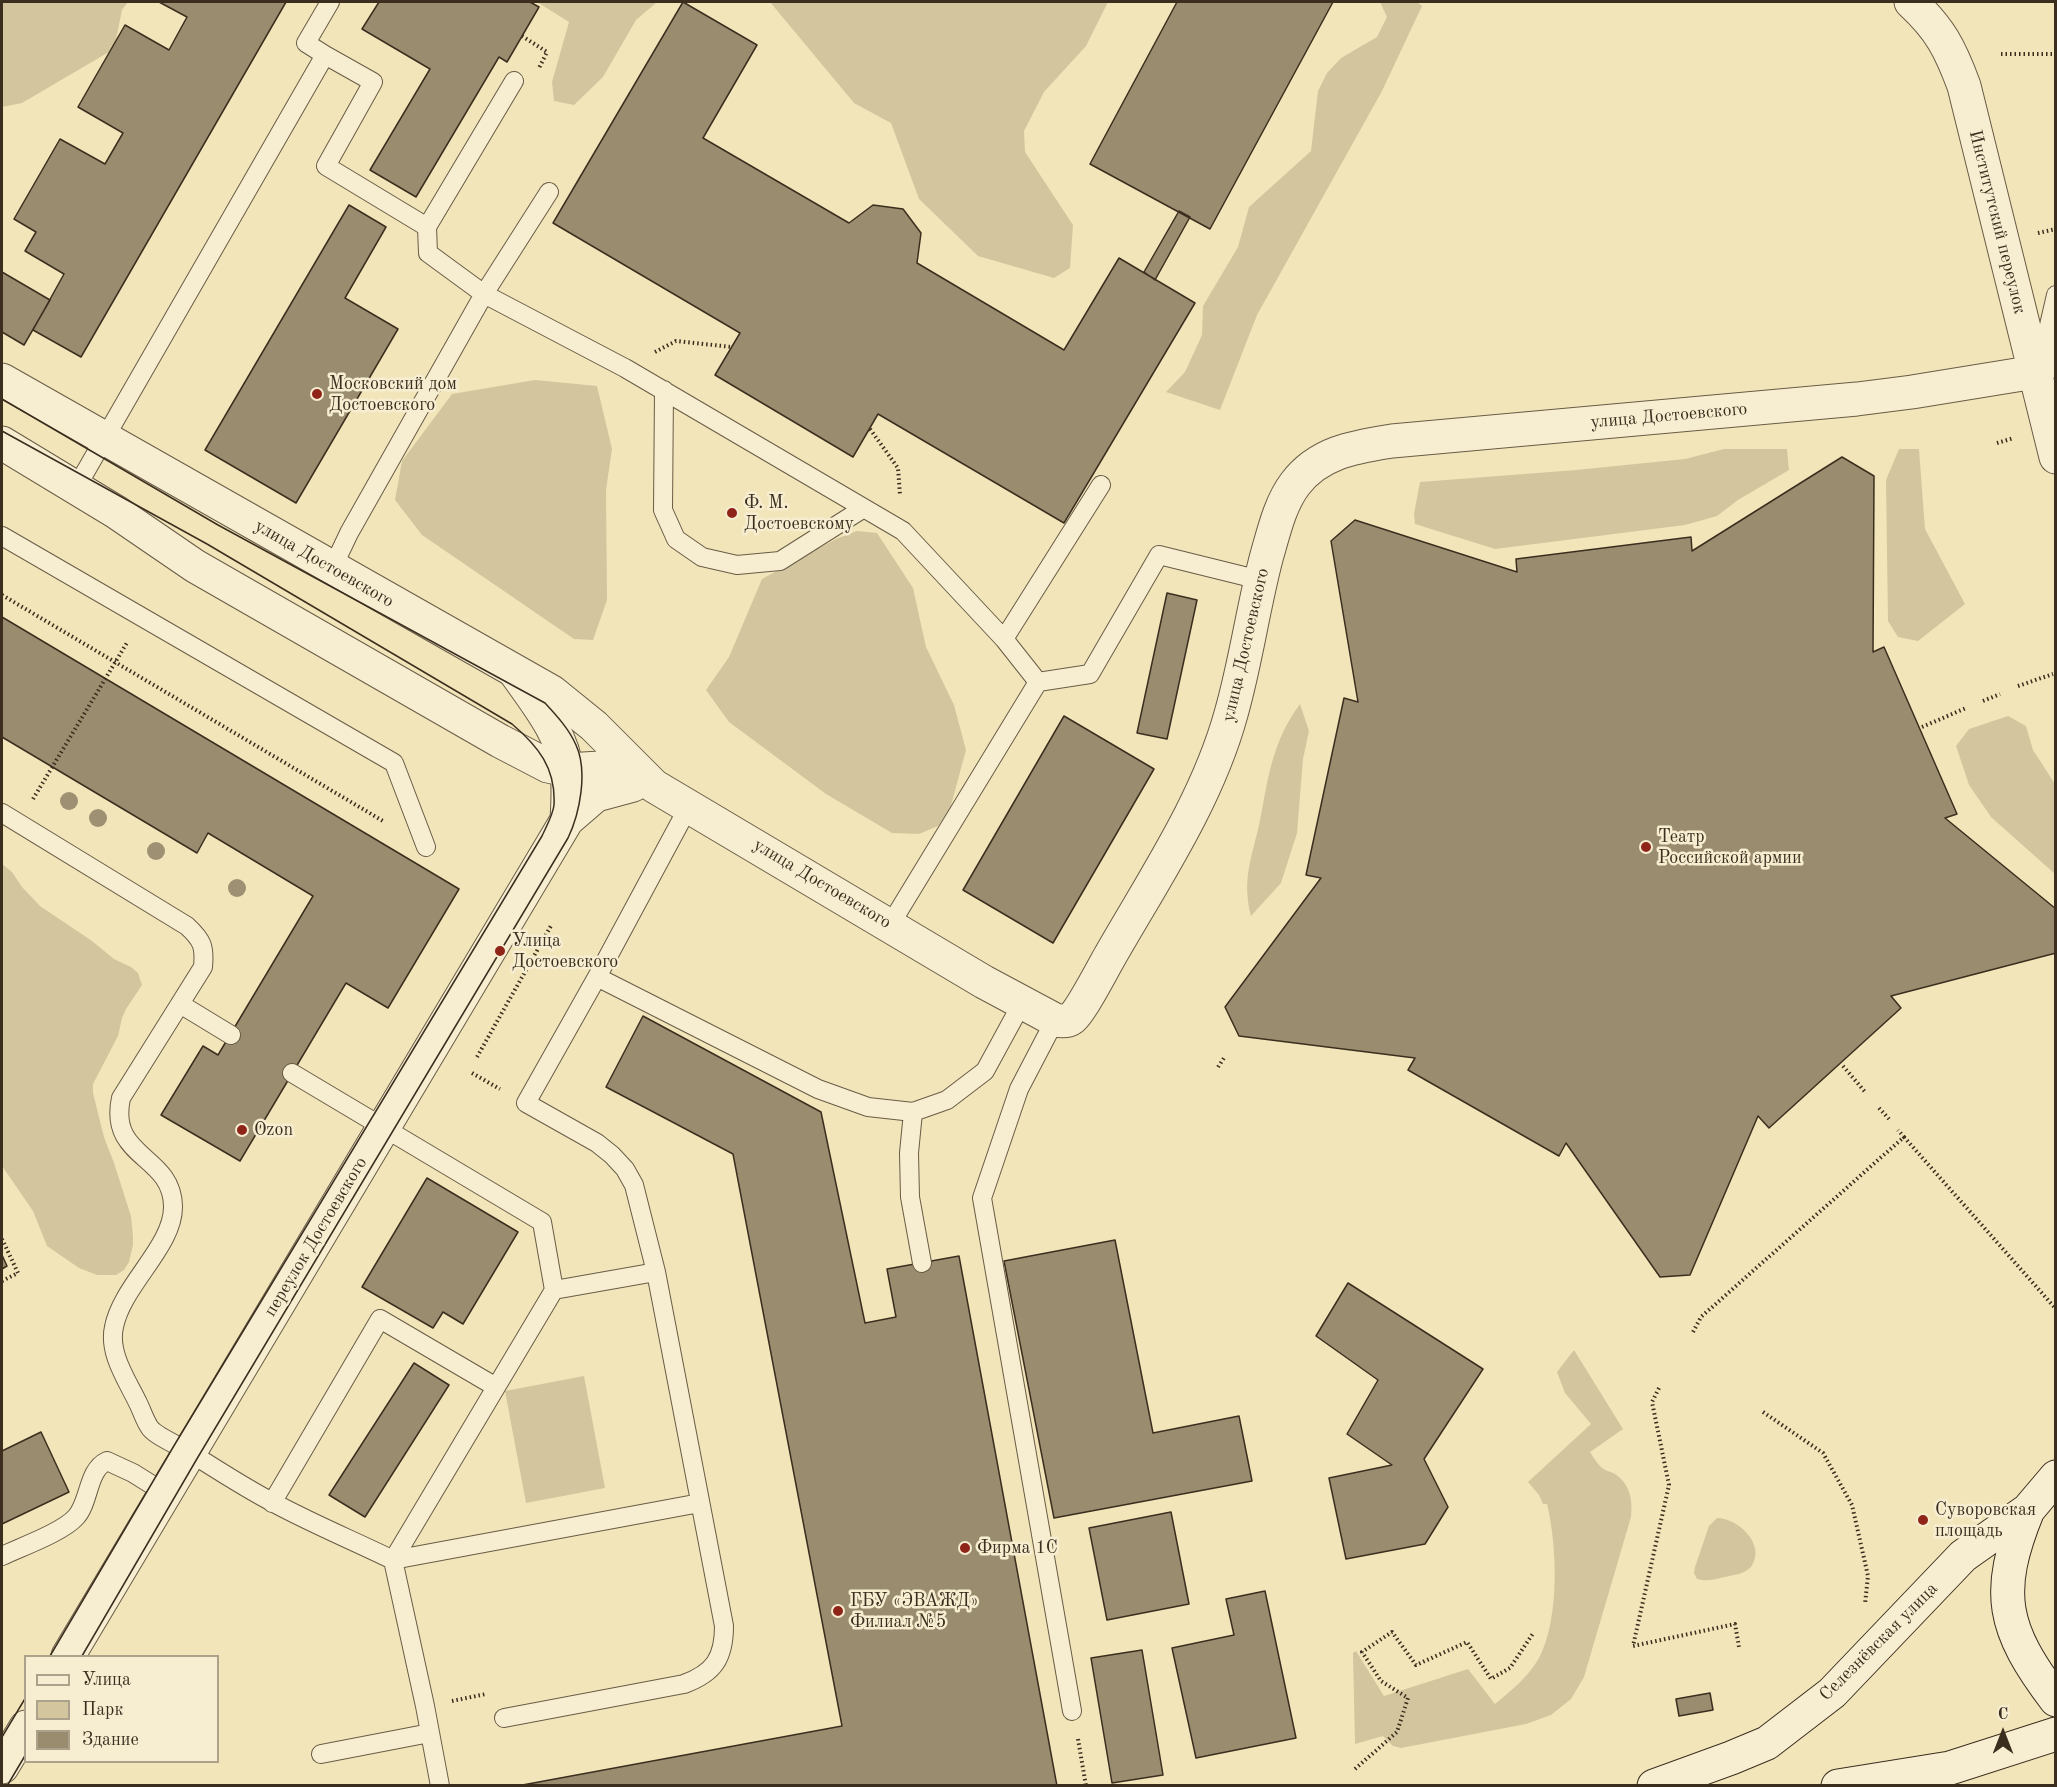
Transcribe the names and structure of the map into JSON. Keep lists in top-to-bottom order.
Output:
{
  "streets": {
    "street": [
      "Институтский переулок",
      "улица Достоевского",
      "переулок Достоевского",
      "Селезнёвская улица"
    ]
  },
  "crossings": [
    ["Институтский переулок", "улица Достоевского"],
    ["улица Достоевского", "переулок Достоевского"]
  ],
  "places": [
    "Московский дом Достоевского",
    "Ф. М. Достоевскому",
    "Театр Российской армии",
    "Улица Достоевского",
    "Ozon",
    "Суворовская площадь",
    "Фирма 1С",
    "ГБУ «ЭВАЖД» Филиал №5"
  ],
  "legend": ["Улица", "Парк", "Здание"],
  "north": "top"
}
